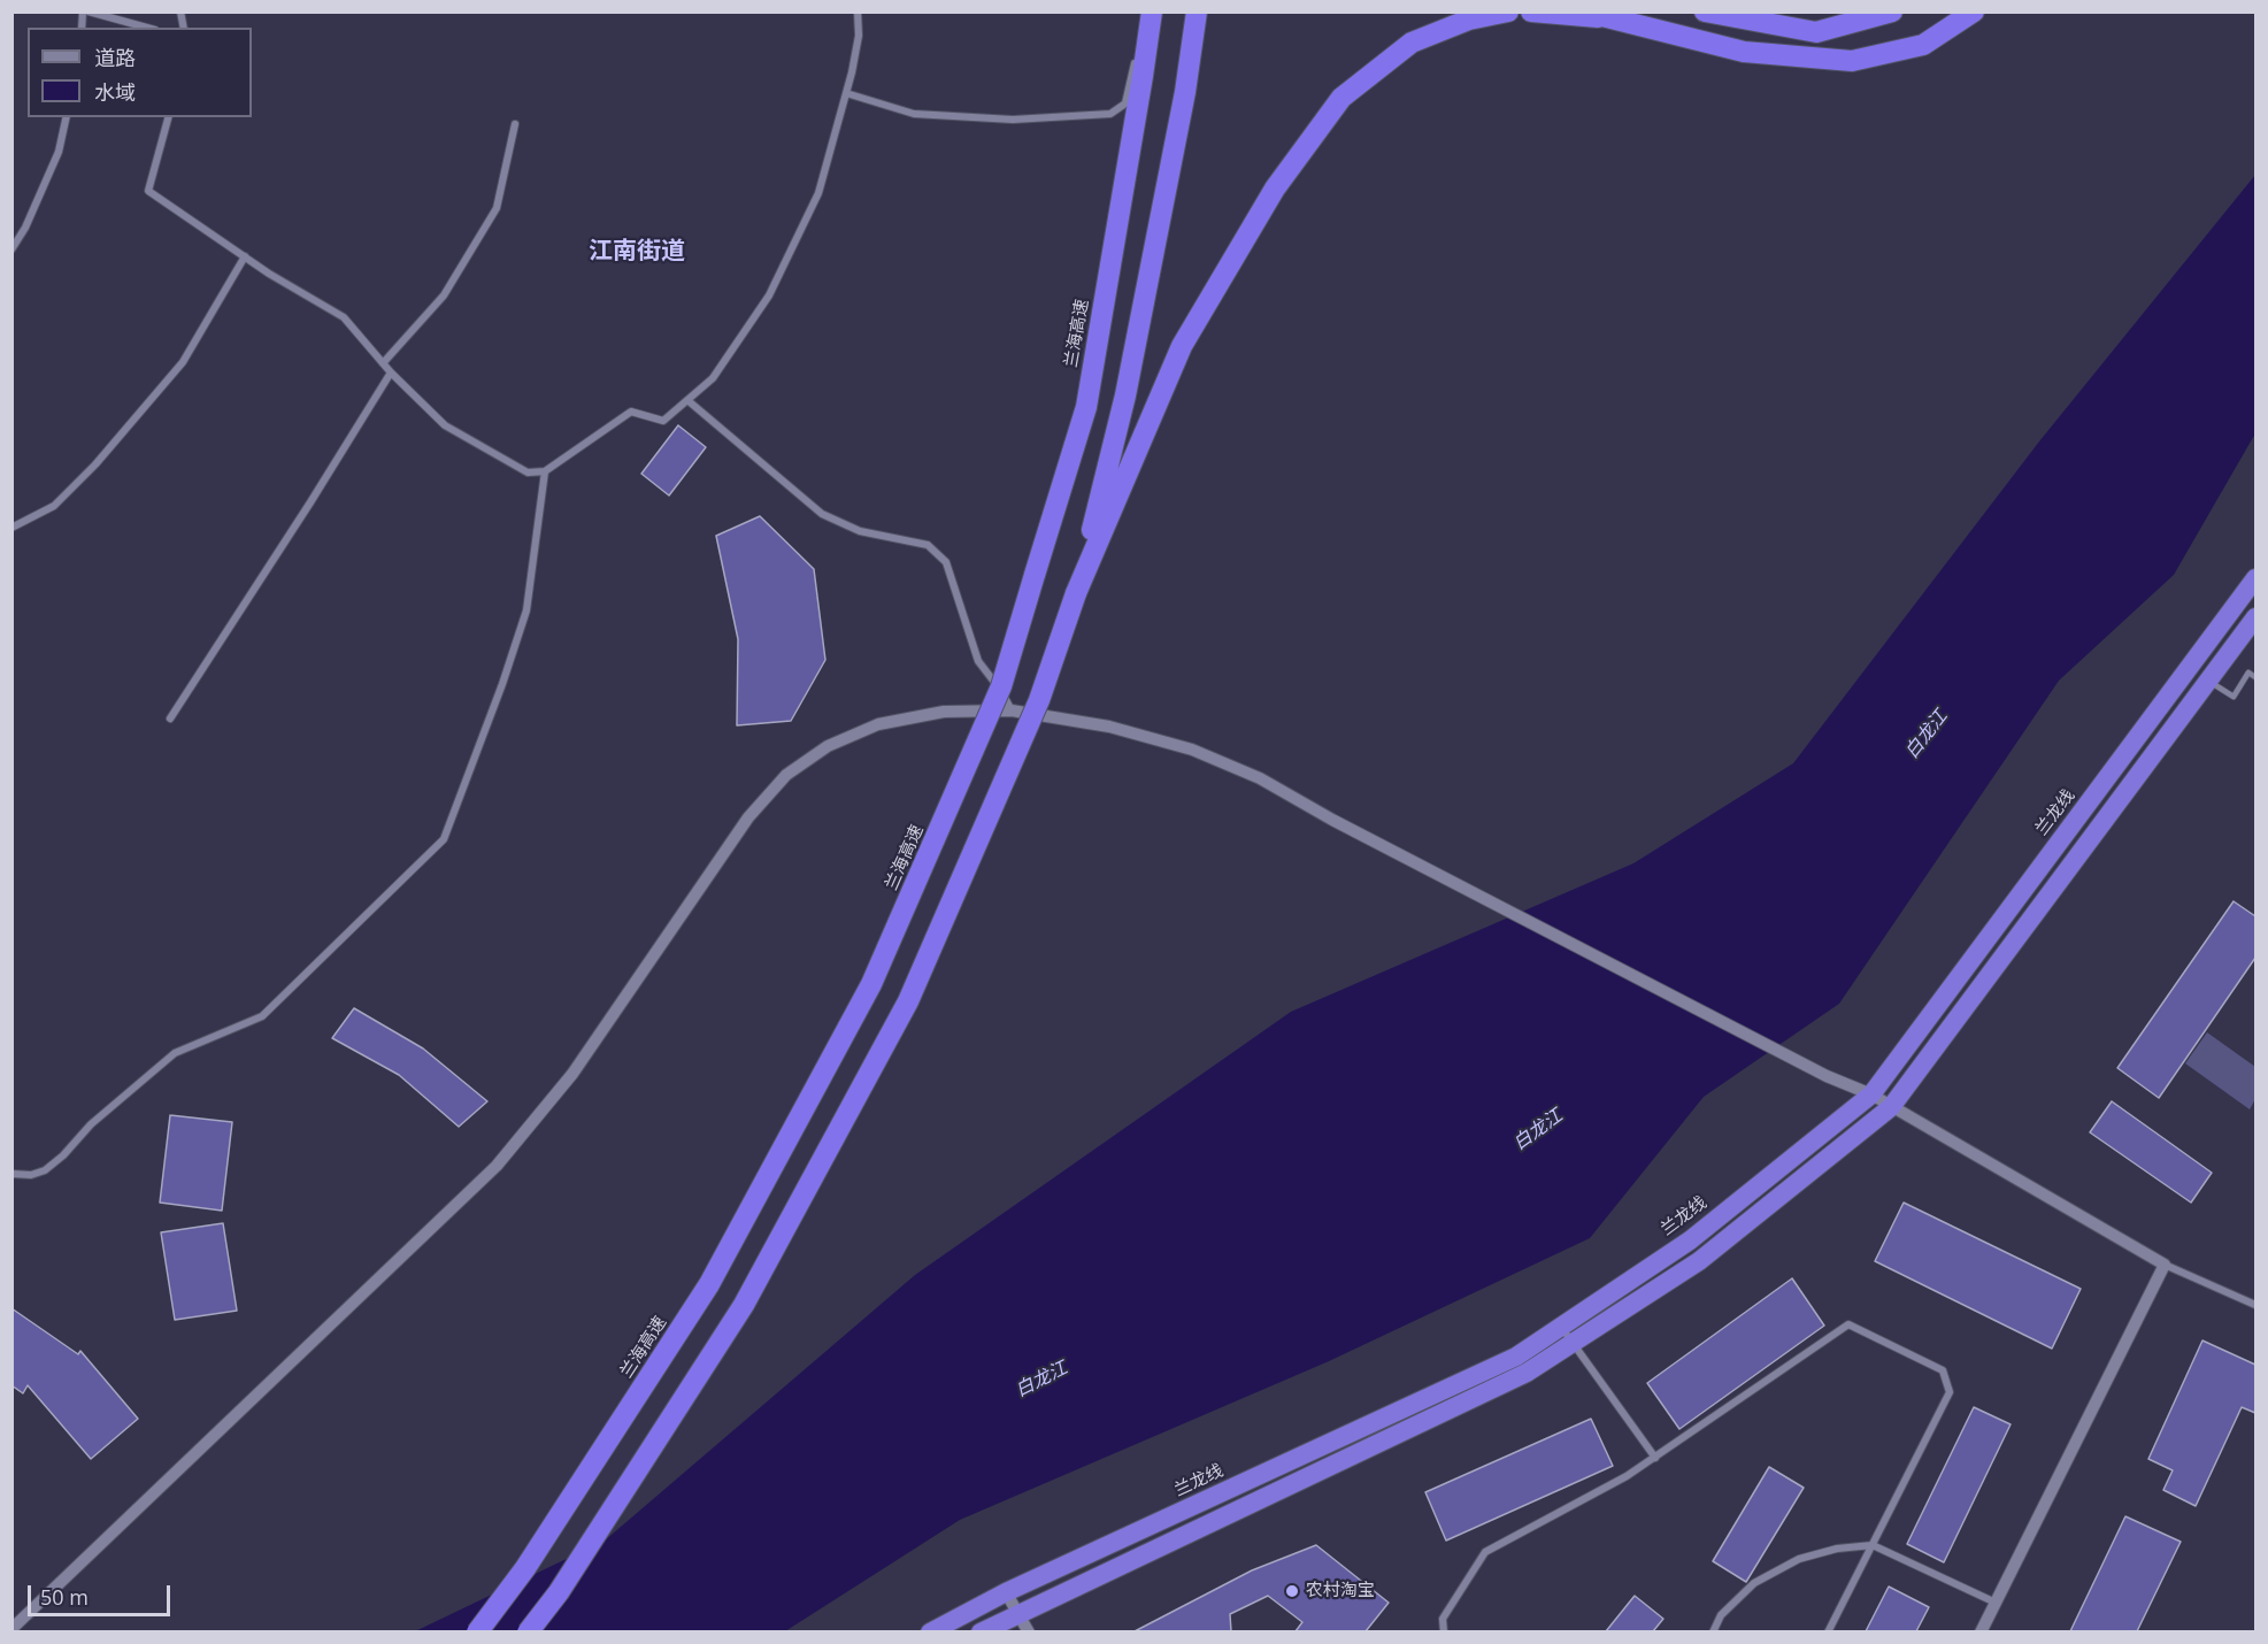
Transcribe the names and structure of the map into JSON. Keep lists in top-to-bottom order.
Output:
{
  "streets": {
    "highway": ["兰海高速", "兰龙线"]
  },
  "districts": ["江南街道"],
  "water": ["白龙江"],
  "places": ["农村淘宝"],
  "legend": ["道路", "水域"],
  "scale_bar": "50 m"
}
